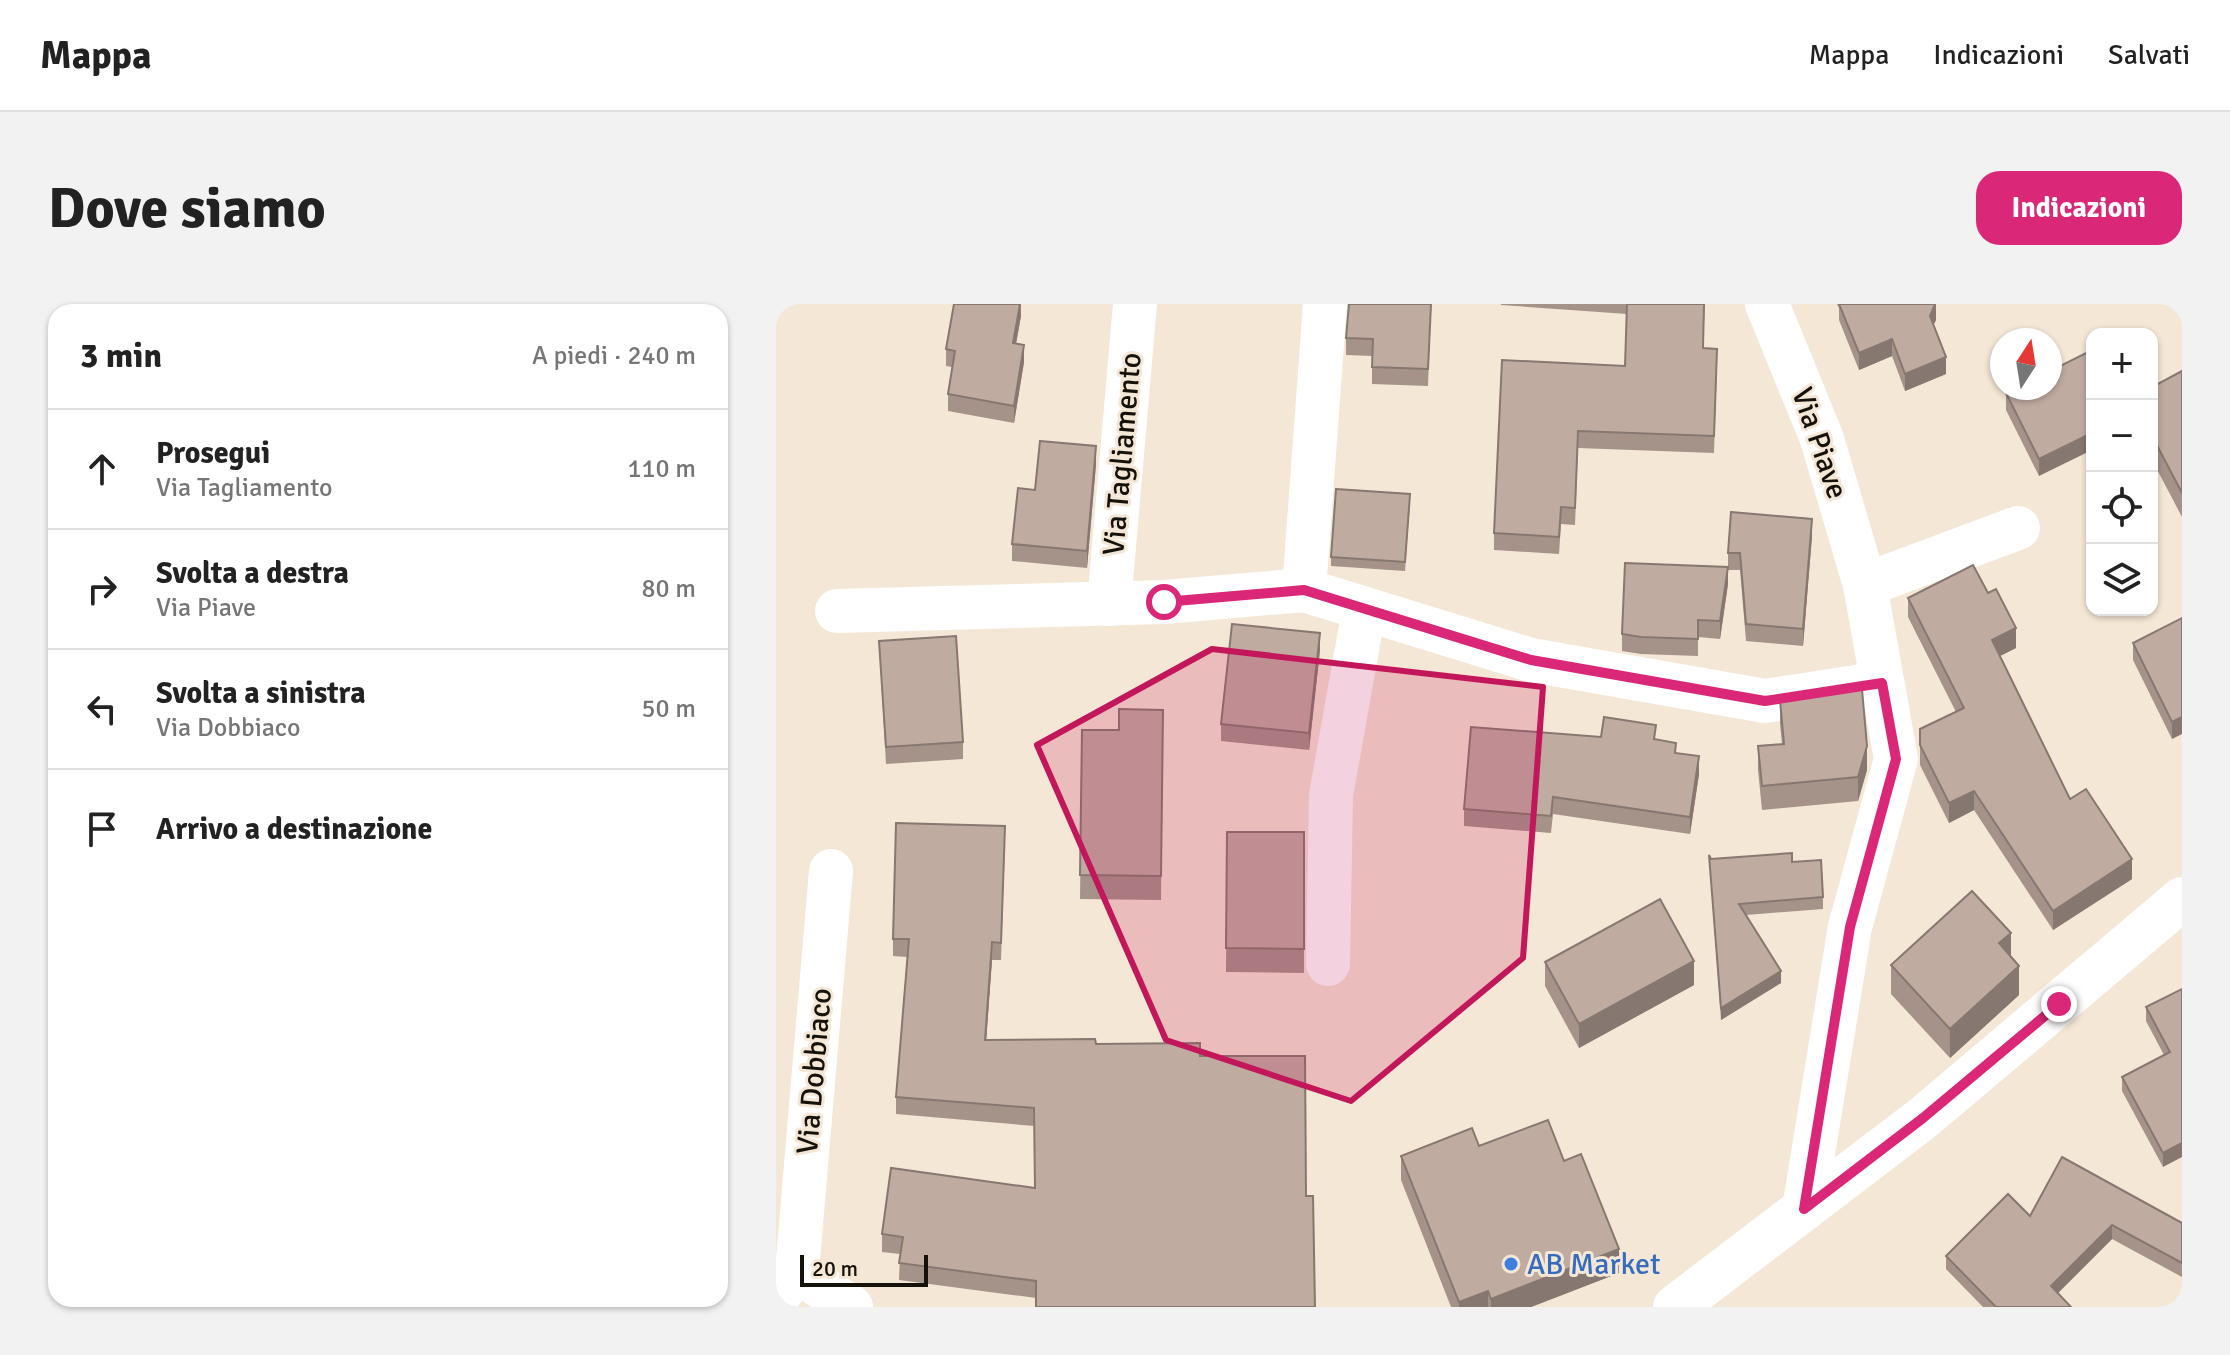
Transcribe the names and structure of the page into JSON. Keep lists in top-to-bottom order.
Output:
{
  "streets": {
    "street": ["Via Piave", "Via Tagliamento", "Via Dobbiaco"]
  },
  "places": ["AB Market"],
  "scale_bar": "20 m",
  "north": "top",
  "page": {
    "header": "Mappa",
    "nav": ["Mappa", "Indicazioni", "Salvati"],
    "buttons": "Indicazioni",
    "title": "Dove siamo",
    "heading": ["3 min", "A piedi · 240 m"],
    "map_buttons": ["+", "−"],
    "list": [
      ["Prosegui", "Via Tagliamento", "110 m"],
      ["Svolta a destra", "Via Piave", "80 m"],
      ["Svolta a sinistra", "Via Dobbiaco", "50 m"],
      "Arrivo a destinazione"
    ],
    "scale": "20 m"
  }
}
